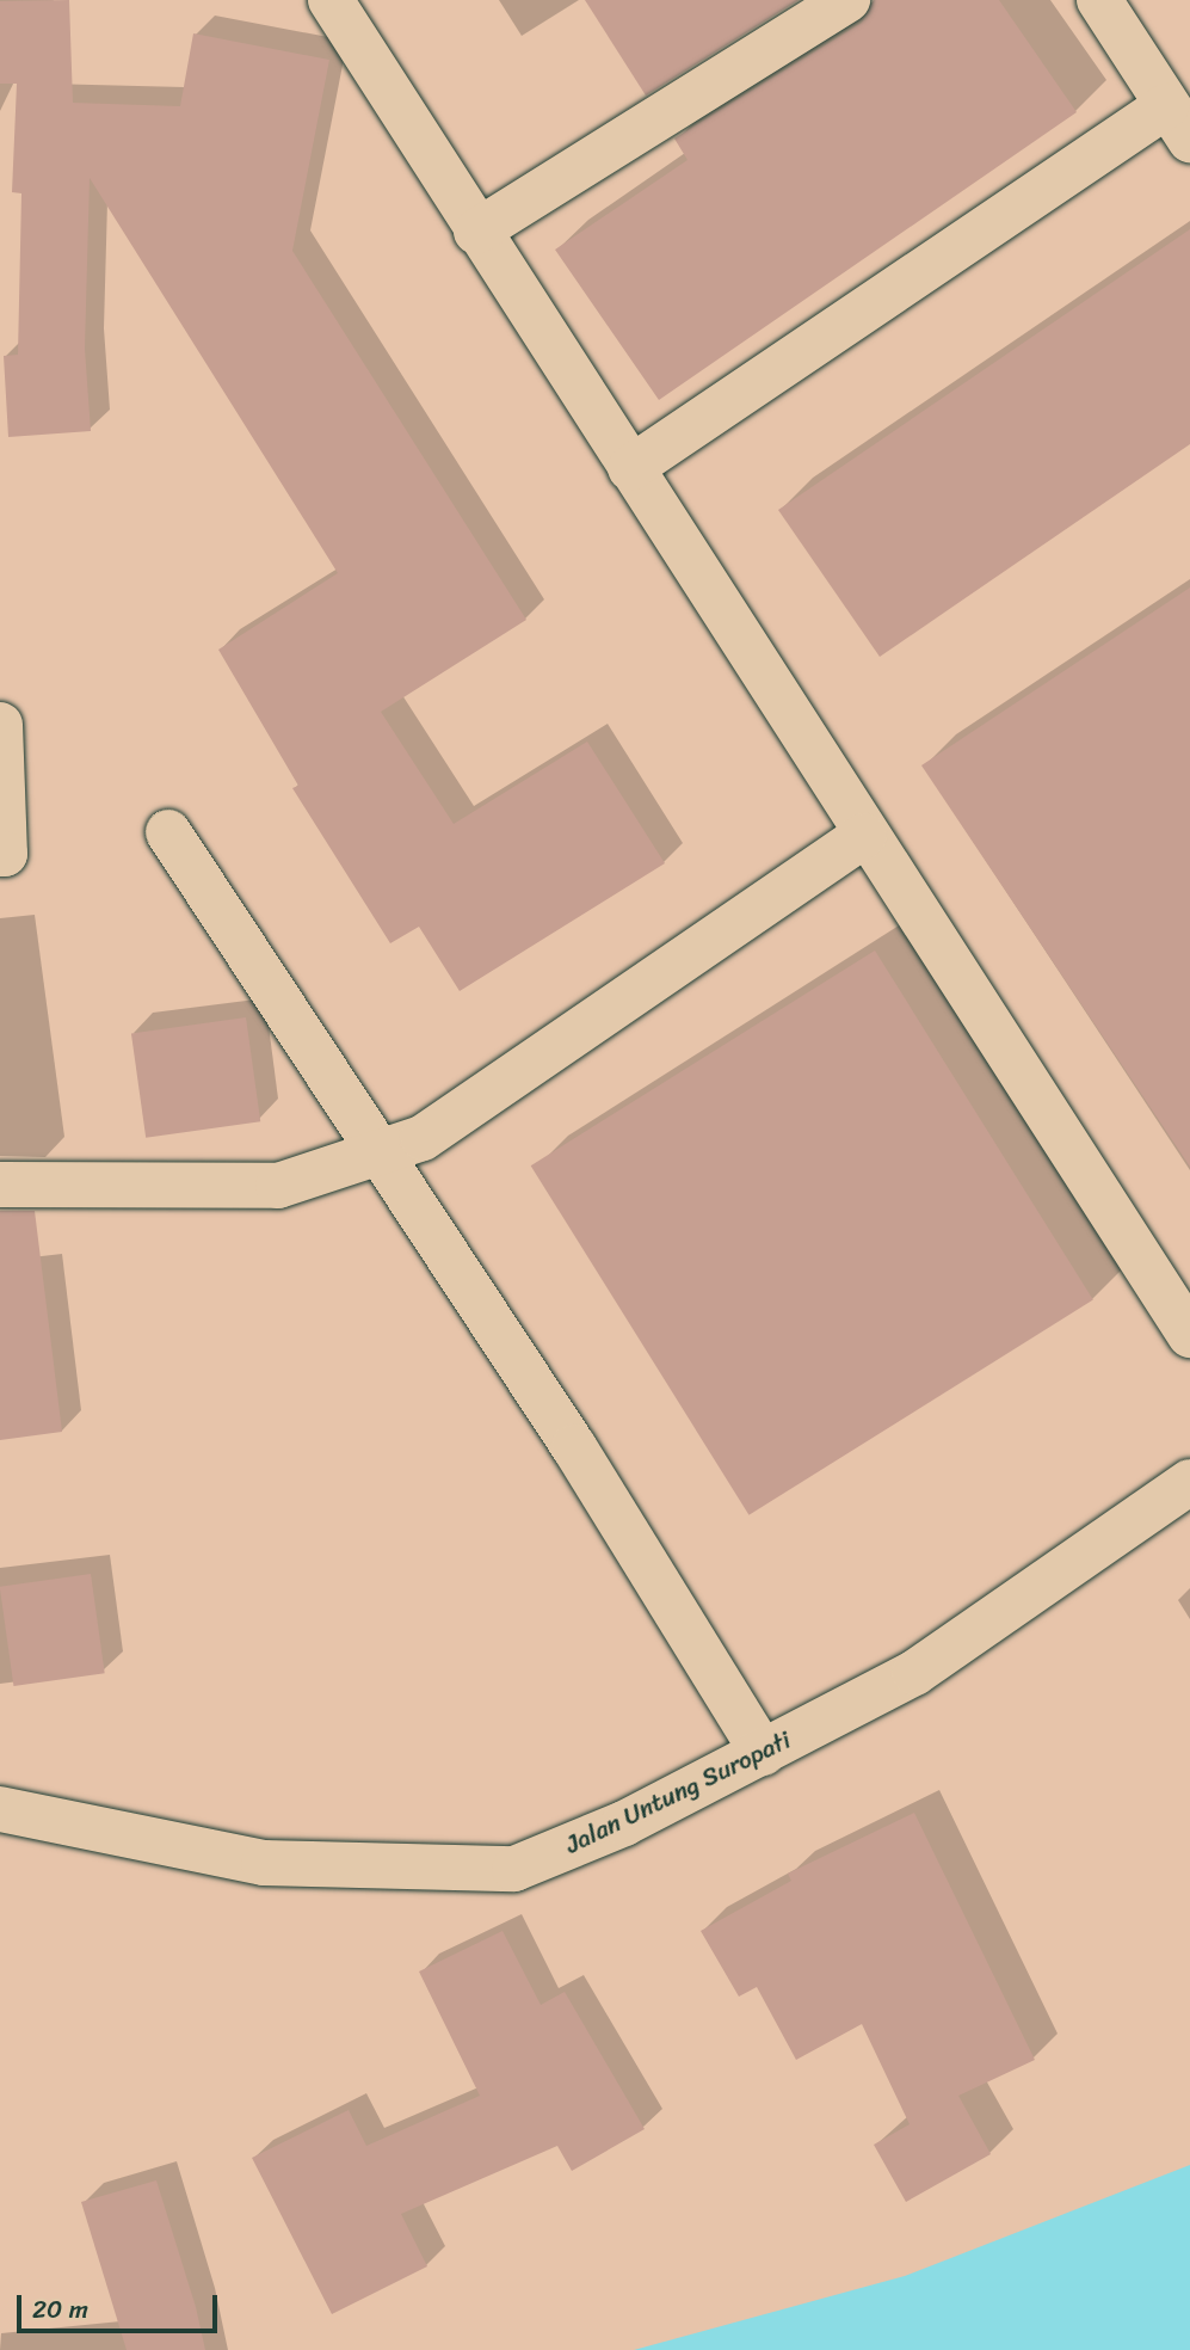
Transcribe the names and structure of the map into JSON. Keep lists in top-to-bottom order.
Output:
{
  "streets": {
    "street": ["Jalan Untung Suropati"]
  },
  "scale_bar": "20 m"
}
